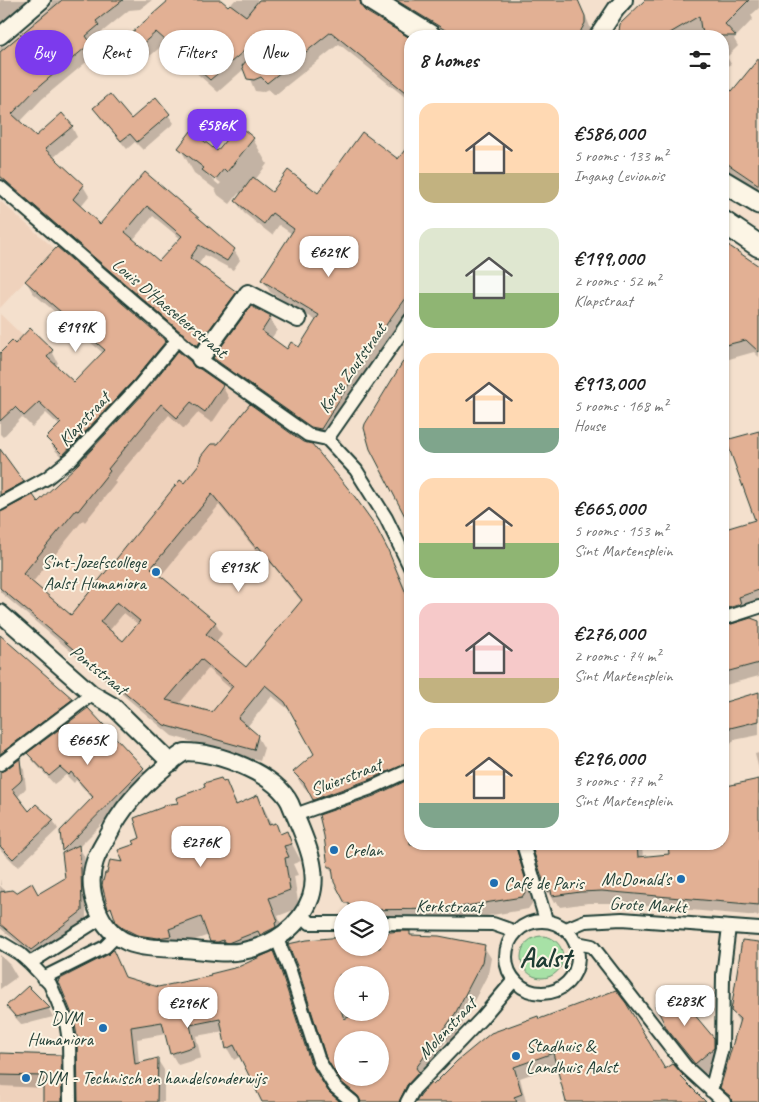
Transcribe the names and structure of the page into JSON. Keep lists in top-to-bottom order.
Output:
{
  "streets": {
    "street": [
      "Louis D'Haeseleerstraat",
      "Korte Zoutstraat",
      "Klapstraat",
      "Pontstraat",
      "Sluierstraat",
      "Grote Markt",
      "Kerkstraat",
      "Molenstraat"
    ]
  },
  "crossings": [
    ["Louis D'Haeseleerstraat", "Korte Zoutstraat"],
    ["Louis D'Haeseleerstraat", "Klapstraat"],
    ["Grote Markt", "Kerkstraat"],
    ["Grote Markt", "Molenstraat"],
    ["Kerkstraat", "Molenstraat"]
  ],
  "districts": ["Aalst"],
  "places": [
    "Sint-Jozefscollege Aalst Humaniora",
    "Crelan",
    "McDonald's",
    "Café de Paris",
    "DVM - Humaniora",
    "Stadhuis & Landhuis Aalst",
    "DVM - Technisch en handelsonderwijs"
  ],
  "page": {
    "chip": [
      "Buy",
      "Rent",
      "Filters",
      "New"
    ],
    "heading": "8 homes",
    "list": [
      {
        "name": "€586,000",
        "note": "5 rooms · 133 m² · Ingang Levionois"
      },
      {
        "name": "€199,000",
        "note": "2 rooms · 52 m² · Klapstraat"
      },
      {
        "name": "€913,000",
        "note": "5 rooms · 168 m² · House"
      },
      {
        "name": "€665,000",
        "note": "5 rooms · 153 m² · Sint Martensplein"
      },
      {
        "name": "€276,000",
        "note": "2 rooms · 74 m² · Sint Martensplein"
      },
      {
        "name": "€296,000",
        "note": "3 rooms · 77 m² · Sint Martensplein"
      }
    ],
    "price": [
      "€586K",
      "€629K",
      "€199K",
      "€913K",
      "€665K",
      "€276K",
      "€283K",
      "€296K"
    ],
    "map_buttons": ["+", "−"]
  }
}
